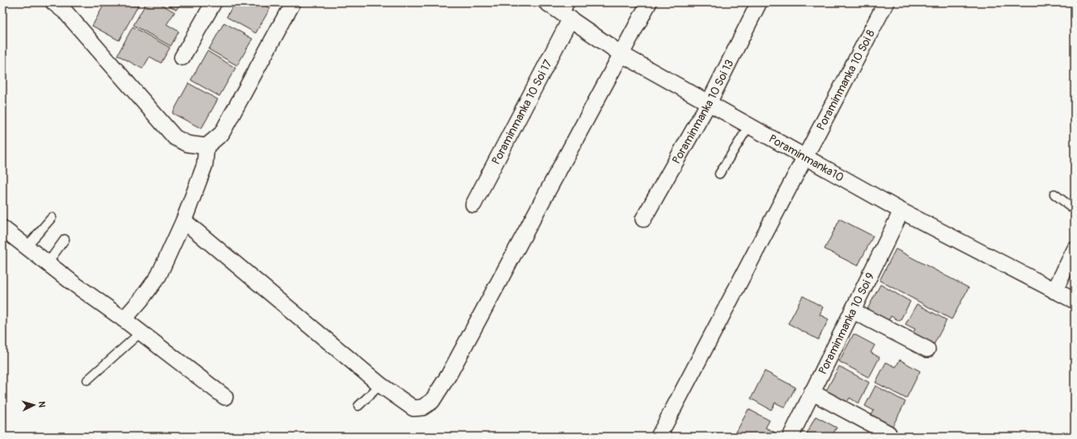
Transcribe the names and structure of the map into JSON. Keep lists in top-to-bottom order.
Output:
{
  "streets": {
    "street": [
      "Poraminmanka 10 Soi 8",
      "Poraminmanka 10 Soi 17",
      "Poraminmanka 10 Soi 13",
      "Poraminmanka10",
      "Poraminmanka 10 Soi 9"
    ]
  },
  "crossings": [
    ["Poraminmanka 10 Soi 8", "Poraminmanka10"],
    ["Poraminmanka 10 Soi 17", "Poraminmanka10"],
    ["Poraminmanka 10 Soi 13", "Poraminmanka10"],
    ["Poraminmanka10", "Poraminmanka 10 Soi 9"]
  ],
  "north": "right"
}
